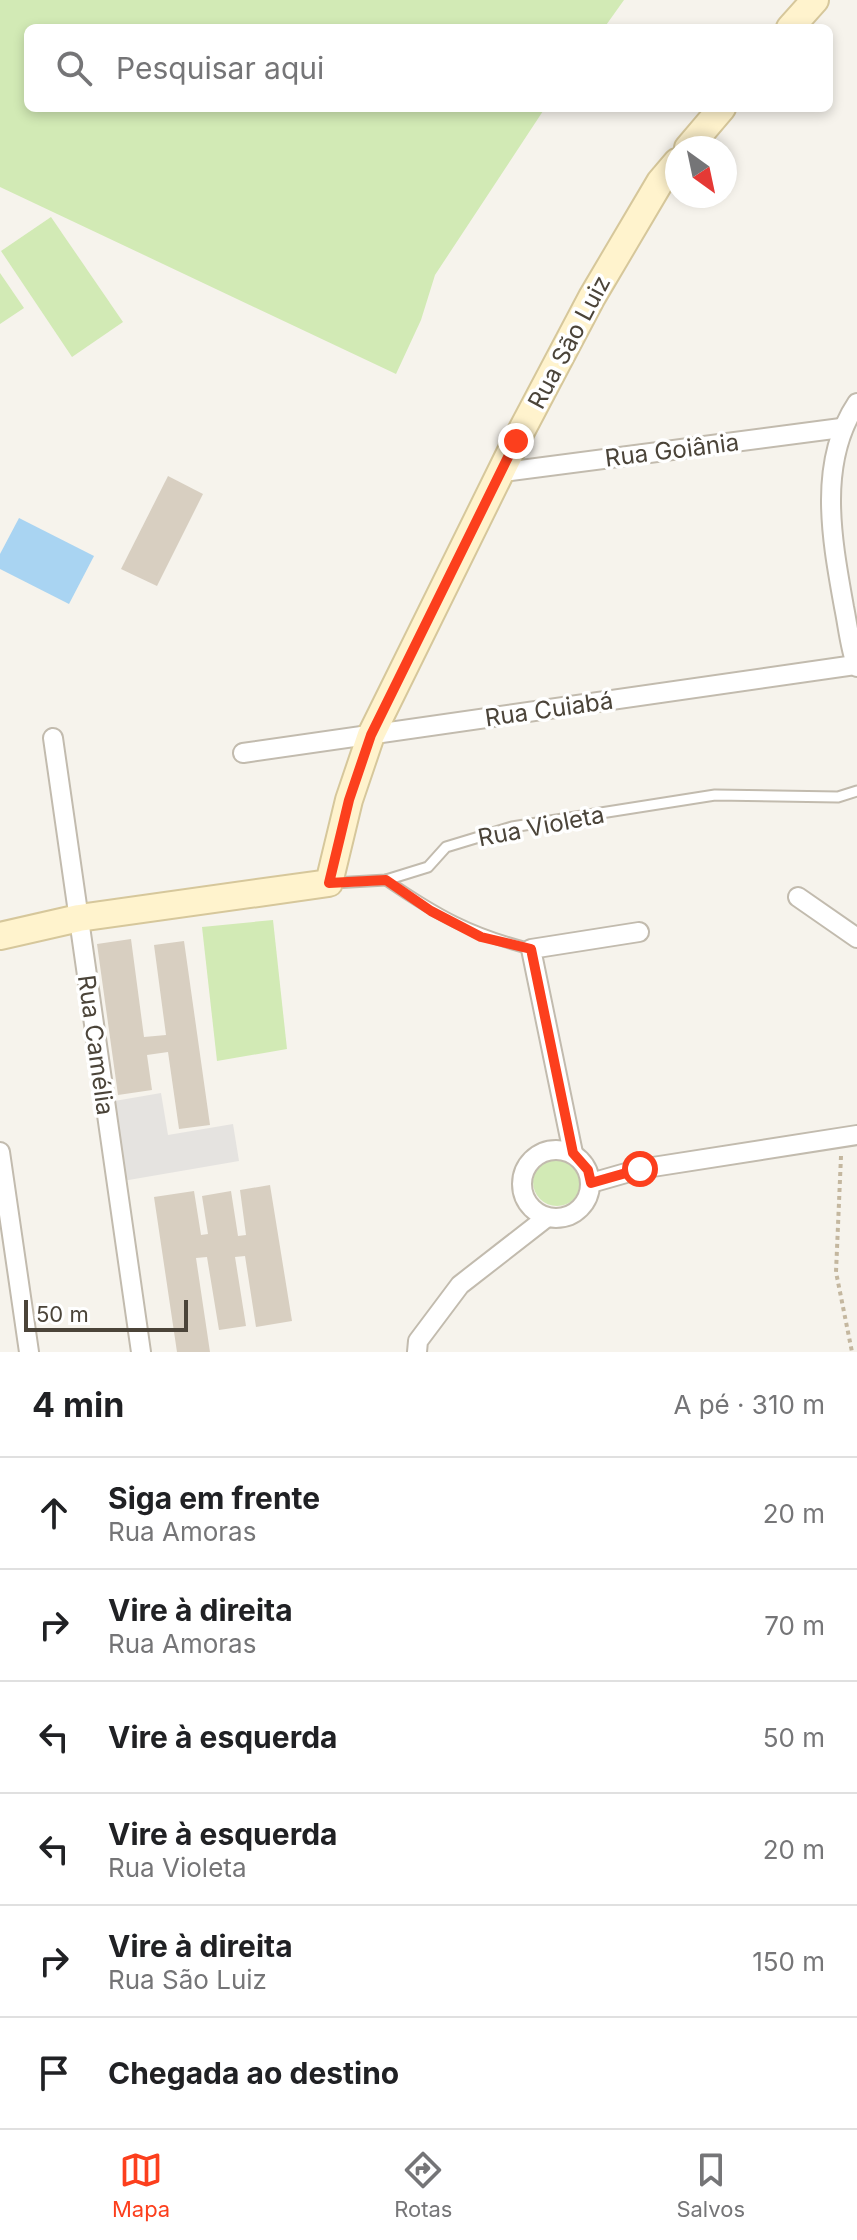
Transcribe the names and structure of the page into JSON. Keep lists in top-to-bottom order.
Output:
{
  "streets": {
    "street": [
      "Rua São Luiz",
      "Rua Goiânia",
      "Rua Cuiabá",
      "Rua Violeta",
      "Rua Camélia"
    ]
  },
  "crossings": [
    ["Rua São Luiz", "Rua Goiânia"],
    ["Rua São Luiz", "Rua Cuiabá"],
    ["Rua São Luiz", "Rua Violeta"],
    ["Rua Violeta", "Rua Camélia"]
  ],
  "scale_bar": "50 m",
  "north": "bottom right",
  "page": {
    "search": "Pesquisar aqui",
    "scale": "50 m",
    "heading": ["4 min", "A pé · 310 m"],
    "list": [
      ["Siga em frente", "Rua Amoras", "20 m"],
      ["Vire à direita", "Rua Amoras", "70 m"],
      ["Vire à esquerda", "50 m"],
      ["Vire à esquerda", "Rua Violeta", "20 m"],
      ["Vire à direita", "Rua São Luiz", "150 m"],
      "Chegada ao destino"
    ],
    "nav": ["Mapa", "Rotas", "Salvos"]
  }
}
